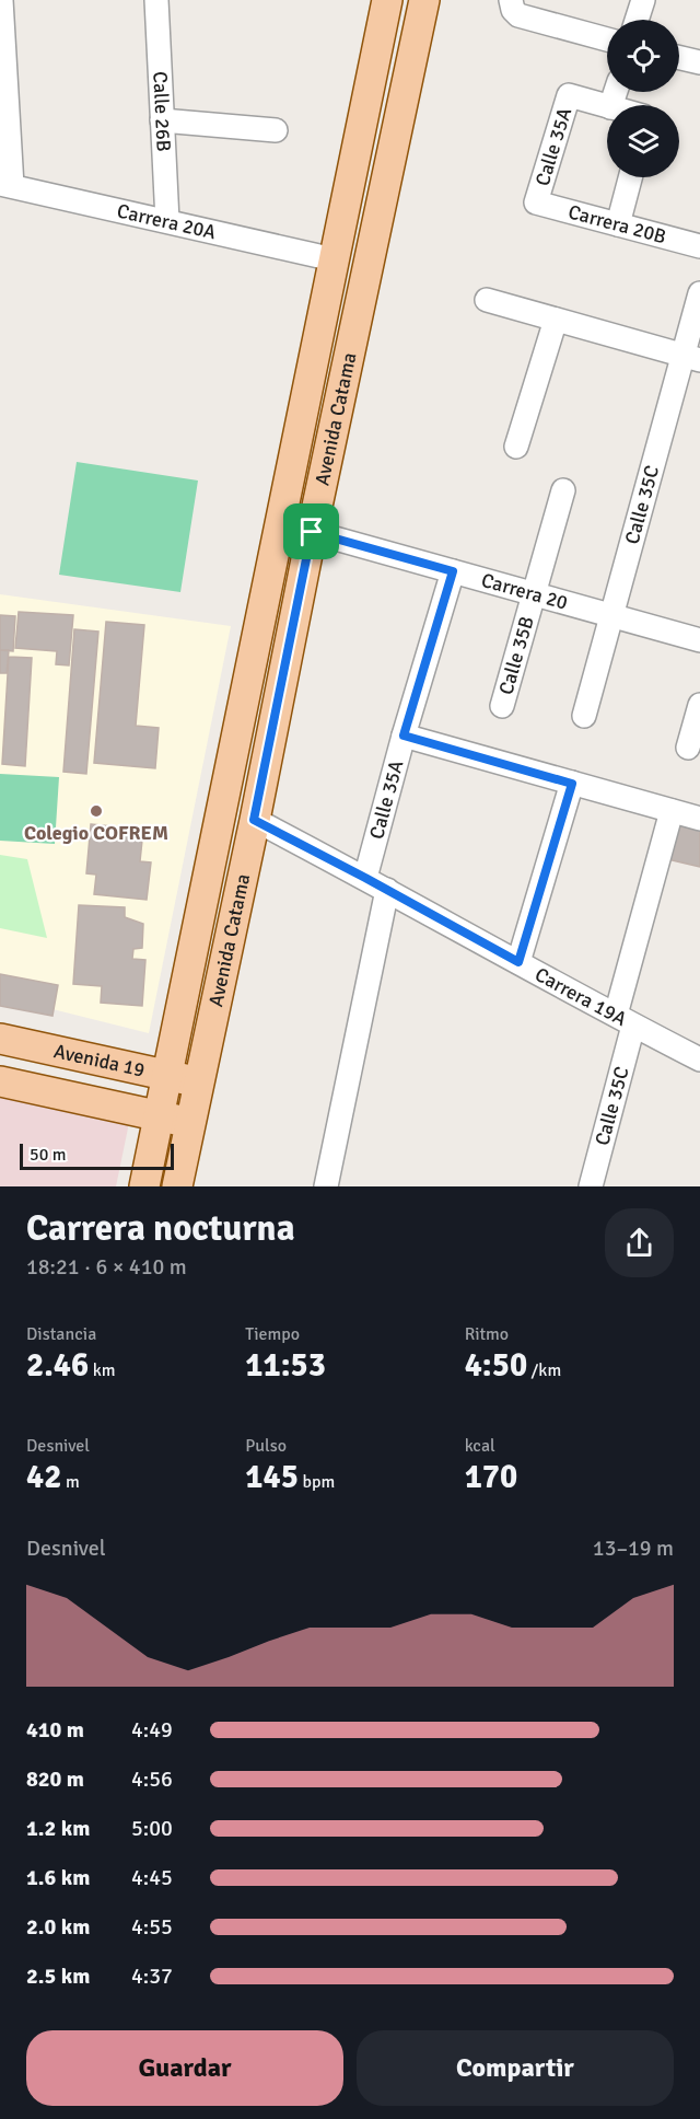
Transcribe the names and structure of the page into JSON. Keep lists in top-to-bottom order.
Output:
{
  "streets": {
    "main road": ["Avenida Catama", "Avenida 19"],
    "street": [
      "Calle 26B",
      "Calle 35A",
      "Carrera 20A",
      "Carrera 20B",
      "Calle 35C",
      "Carrera 20",
      "Calle 35B",
      "Carrera 19A"
    ]
  },
  "crossings": [
    ["Calle 26B", "Carrera 20A"],
    ["Calle 35A", "Carrera 20B"],
    ["Calle 35A", "Carrera 20"],
    ["Calle 35A", "Carrera 19A"],
    ["Carrera 20A", "Avenida Catama"],
    ["Avenida Catama", "Carrera 20"],
    ["Avenida Catama", "Carrera 19A"],
    ["Avenida Catama", "Avenida 19"],
    ["Calle 35C", "Carrera 20"],
    ["Calle 35C", "Carrera 19A"],
    ["Carrera 20", "Calle 35B"]
  ],
  "places": ["Colegio COFREM"],
  "scale_bar": "50 m",
  "page": {
    "scale": "50 m",
    "heading": ["Carrera nocturna", "18:21 · 6 × 410 m"],
    "stats": [
      ["Distancia", "2.46 km"],
      ["Tiempo", "11:53"],
      ["Ritmo", "4:50 /km"],
      ["Desnivel", "42 m"],
      ["Pulso", "145 bpm"],
      ["kcal", "170"]
    ],
    "chart": ["Desnivel", "13–19 m"],
    "list": [
      {
        "name": "410 m",
        "note": "4:49"
      },
      {
        "name": "820 m",
        "note": "4:56"
      },
      {
        "name": "1.2 km",
        "note": "5:00"
      },
      {
        "name": "1.6 km",
        "note": "4:45"
      },
      {
        "name": "2.0 km",
        "note": "4:55"
      },
      {
        "name": "2.5 km",
        "note": "4:37"
      }
    ],
    "buttons": ["Guardar", "Compartir"]
  }
}
